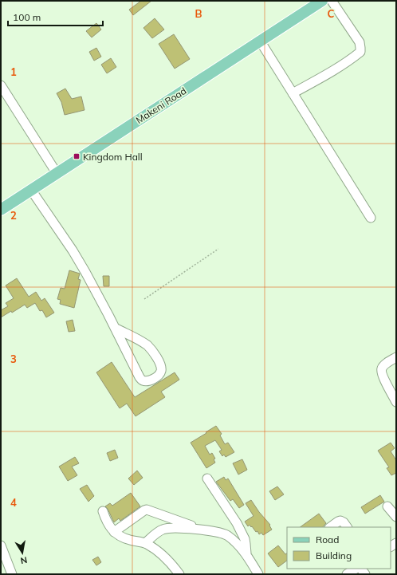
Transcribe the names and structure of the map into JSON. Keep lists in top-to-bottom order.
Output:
{
  "streets": {
    "main road": ["Makeni Road"]
  },
  "places": {
    "transit": ["Kingdom Hall"]
  },
  "legend": ["Road", "Building"],
  "scale_bar": "100 m",
  "north": "bottom",
  "grid": {
    "columns": ["B", "C"],
    "rows": [
      "1",
      "2",
      "3",
      "4"
    ]
  }
}
